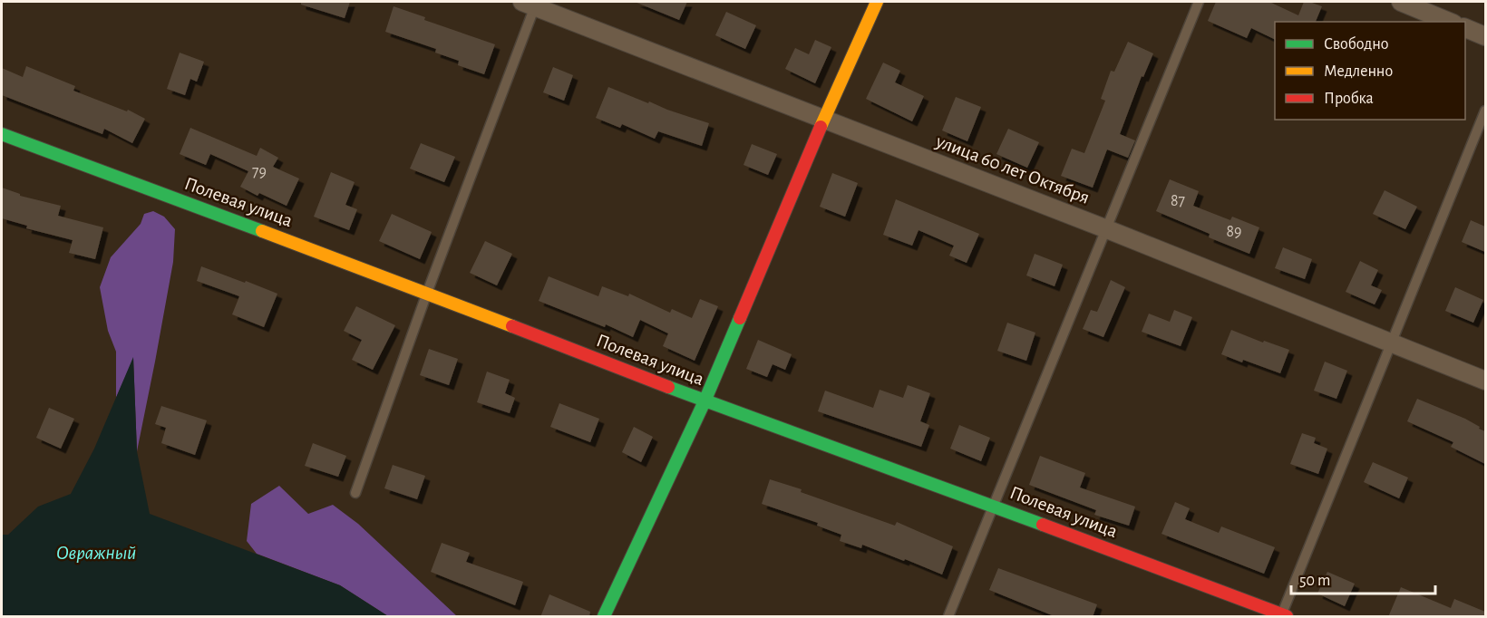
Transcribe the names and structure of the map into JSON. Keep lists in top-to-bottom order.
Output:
{
  "streets": {
    "street": ["улица 60 лет Октября", "Полевая улица"]
  },
  "water": ["Овражный"],
  "house_numbers": ["79", "87", "89"],
  "legend": ["Свободно", "Медленно", "Пробка"],
  "scale_bar": "50 m"
}
